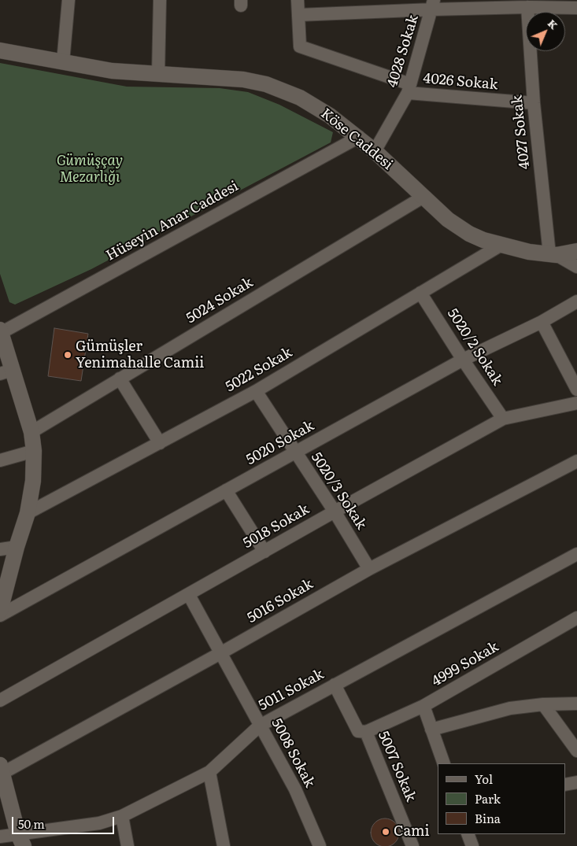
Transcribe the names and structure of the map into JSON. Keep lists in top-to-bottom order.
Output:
{
  "streets": {
    "street": [
      "4028 Sokak",
      "4026 Sokak",
      "4027 Sokak",
      "Köse Caddesi",
      "Hüseyin Anar Caddesi",
      "5024 Sokak",
      "5020/2 Sokak",
      "5022 Sokak",
      "5020 Sokak",
      "5020/3 Sokak",
      "5018 Sokak",
      "5016 Sokak",
      "4999 Sokak",
      "5011 Sokak",
      "5008 Sokak",
      "5007 Sokak"
    ]
  },
  "crossings": [
    ["4028 Sokak", "4026 Sokak"],
    ["4028 Sokak", "Köse Caddesi"],
    ["4026 Sokak", "4027 Sokak"],
    ["4027 Sokak", "Köse Caddesi"],
    ["Köse Caddesi", "Hüseyin Anar Caddesi"],
    ["Köse Caddesi", "5024 Sokak"],
    ["Köse Caddesi", "5022 Sokak"],
    ["5020/2 Sokak", "5022 Sokak"],
    ["5020/2 Sokak", "5020 Sokak"],
    ["5020/2 Sokak", "5018 Sokak"],
    ["5022 Sokak", "5020/3 Sokak"],
    ["5020 Sokak", "5020/3 Sokak"],
    ["5020/3 Sokak", "5018 Sokak"],
    ["5020/3 Sokak", "5016 Sokak"],
    ["5018 Sokak", "5008 Sokak"],
    ["5016 Sokak", "5008 Sokak"],
    ["4999 Sokak", "5007 Sokak"],
    ["5011 Sokak", "5008 Sokak"],
    ["5011 Sokak", "5007 Sokak"]
  ],
  "parks": ["Gümüşçay Mezarlığı"],
  "places": ["Gümüşler Yenimahalle Camii", "Cami"],
  "legend": ["Yol", "Park", "Bina"],
  "scale_bar": "50 m",
  "north": "top right"
}
